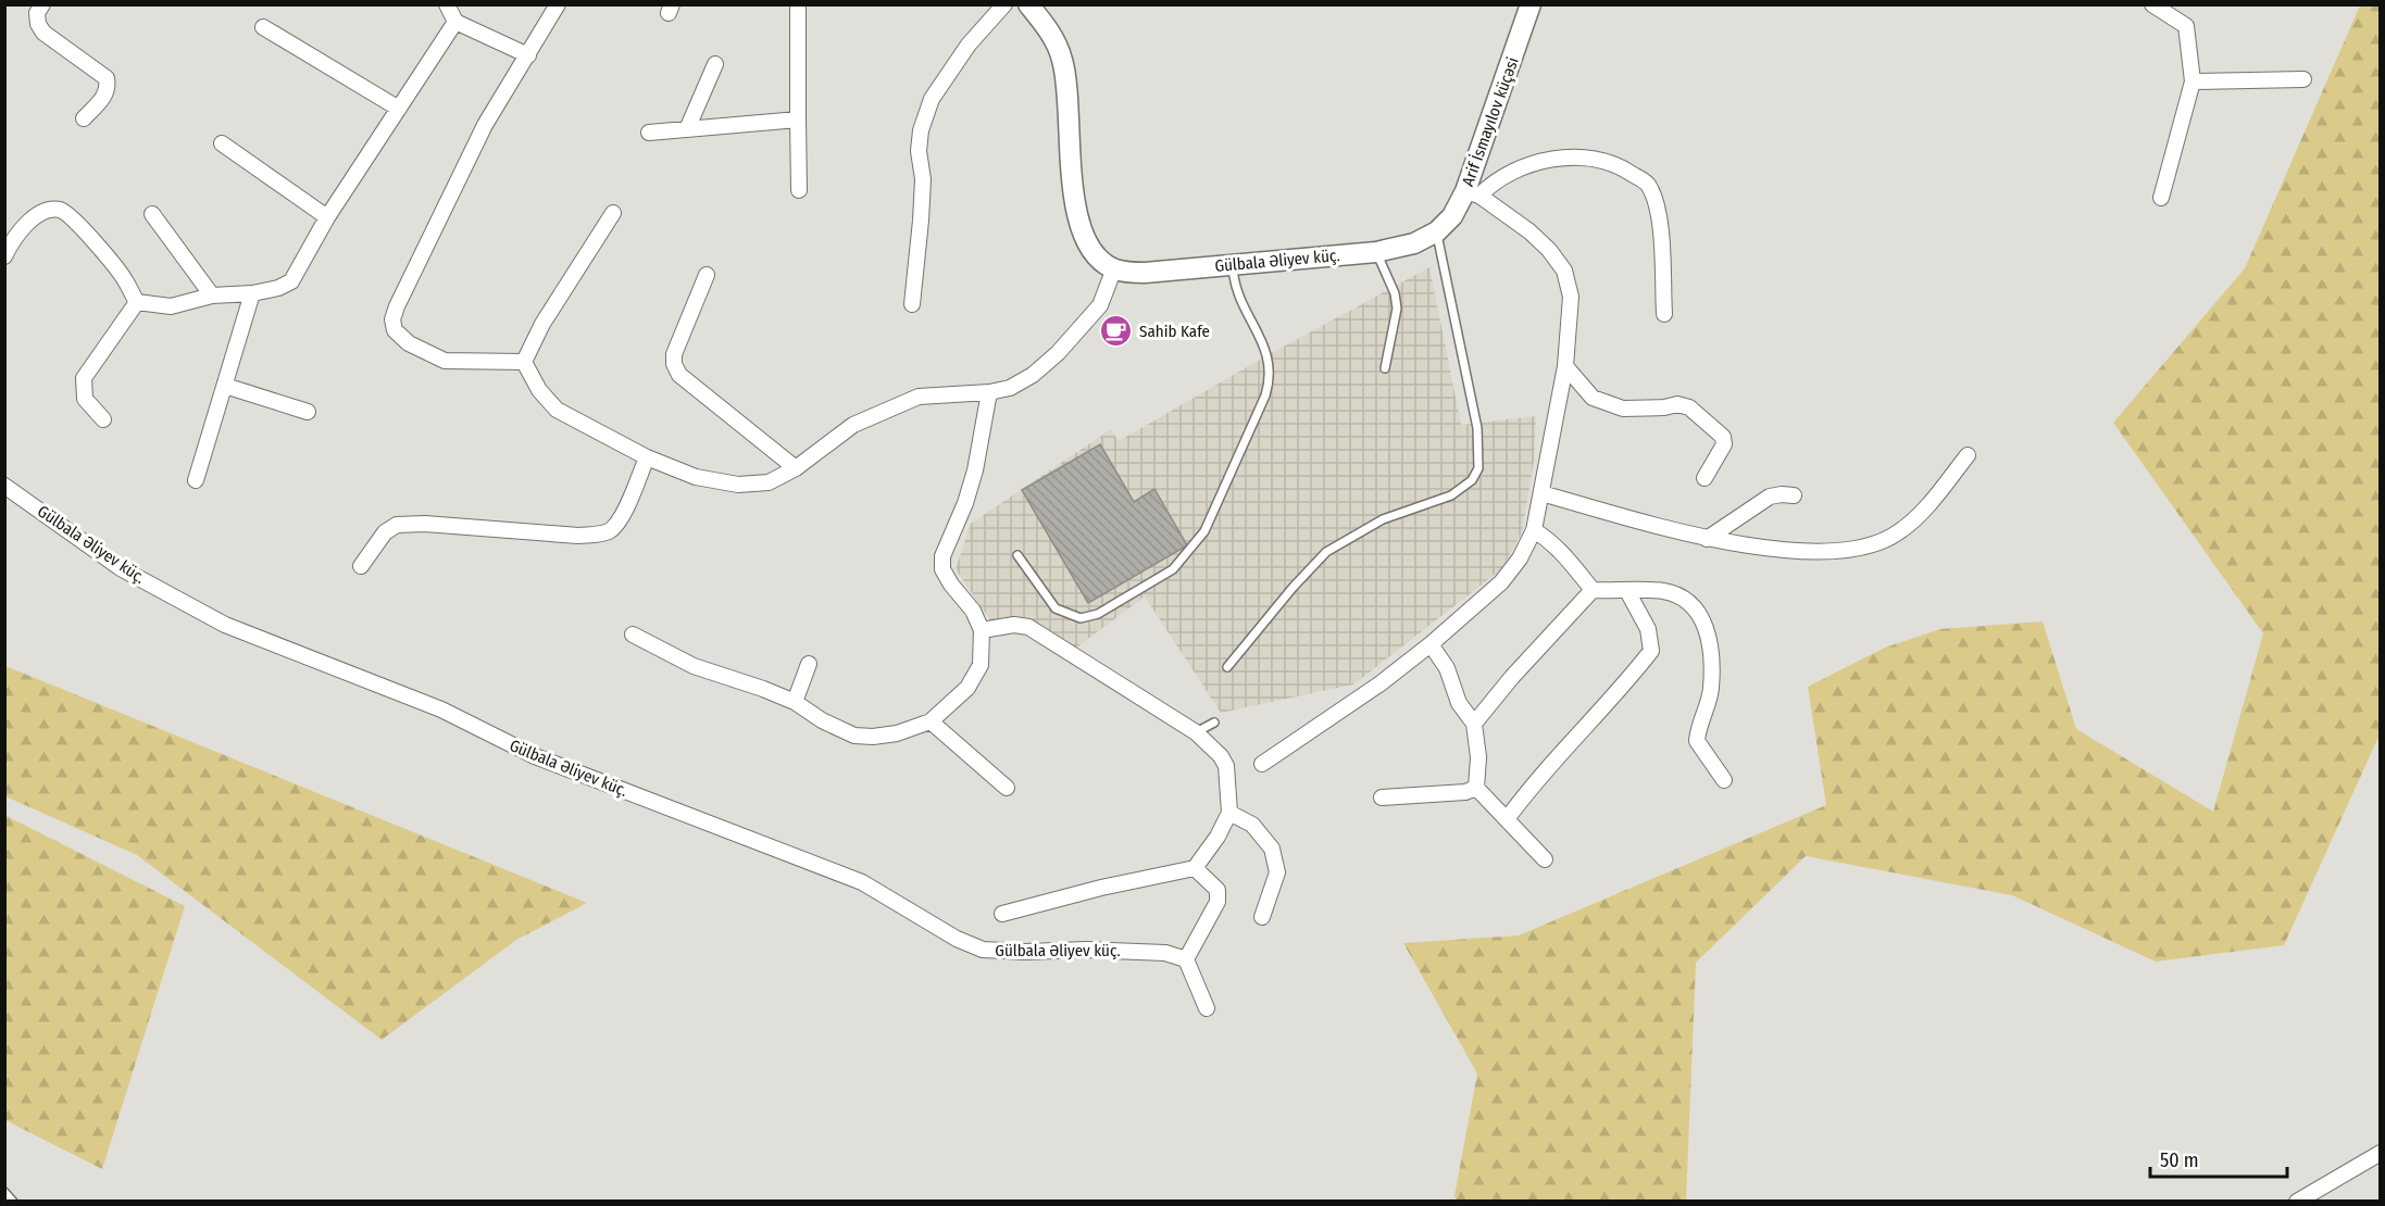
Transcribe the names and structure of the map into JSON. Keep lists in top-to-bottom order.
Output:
{
  "streets": {
    "street": ["Arif İsmayılov küçəsi", "Gülbala Əliyev küç."]
  },
  "crossings": [
    ["Arif İsmayılov küçəsi", "Gülbala Əliyev küç."]
  ],
  "places": {
    "cafe": ["Sahib Kafe"]
  },
  "scale_bar": "50 m"
}
